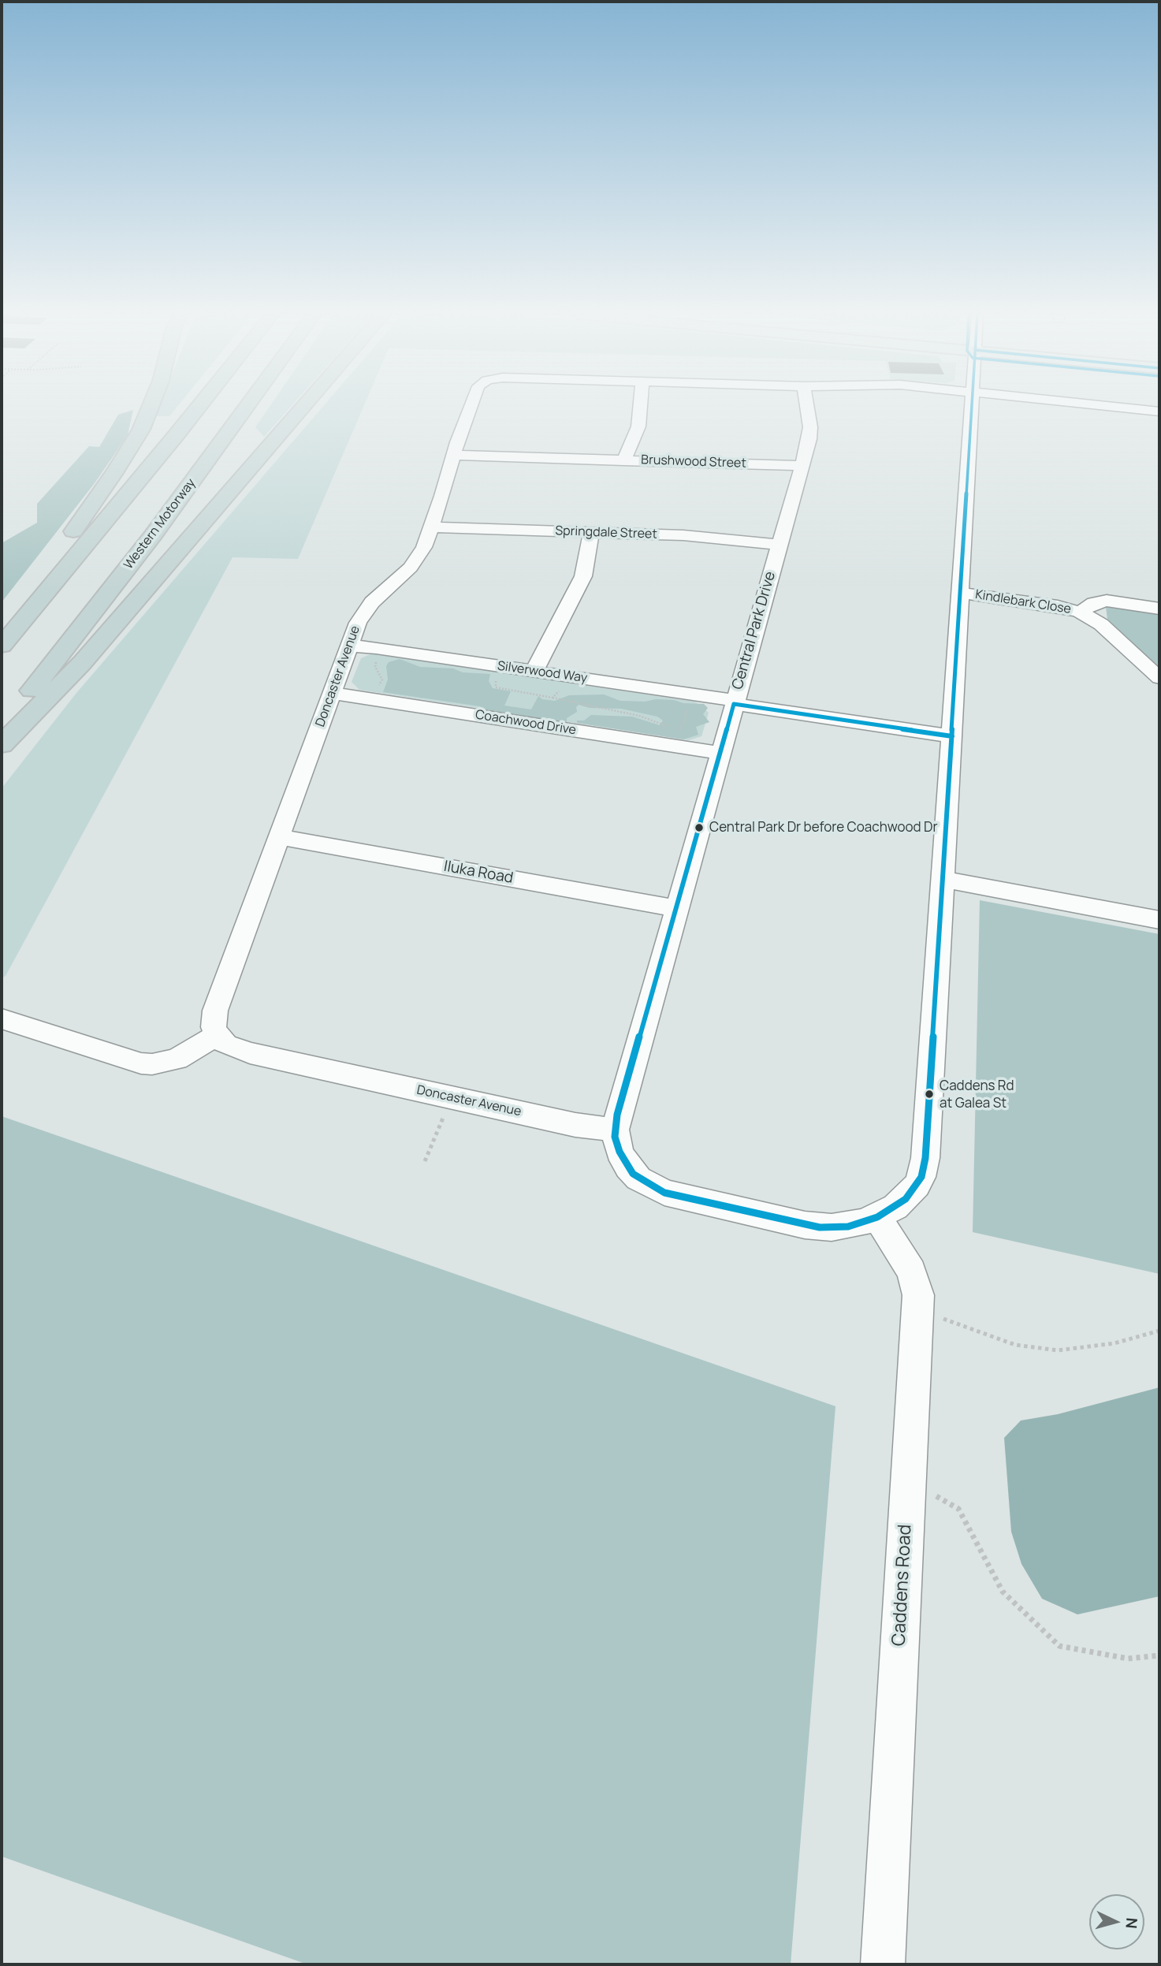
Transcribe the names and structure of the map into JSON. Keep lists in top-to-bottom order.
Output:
{
  "streets": {
    "highway": ["Western Motorway"],
    "street": [
      "Brushwood Street",
      "Springdale Street",
      "Kindlebark Close",
      "Central Park Drive",
      "Silverwood Way",
      "Doncaster Avenue",
      "Coachwood Drive",
      "Iluka Road",
      "Caddens Road"
    ]
  },
  "crossings": [
    ["Brushwood Street", "Central Park Drive"],
    ["Brushwood Street", "Doncaster Avenue"],
    ["Springdale Street", "Central Park Drive"],
    ["Springdale Street", "Doncaster Avenue"],
    ["Central Park Drive", "Silverwood Way"],
    ["Central Park Drive", "Doncaster Avenue"],
    ["Central Park Drive", "Coachwood Drive"],
    ["Central Park Drive", "Iluka Road"],
    ["Silverwood Way", "Doncaster Avenue"],
    ["Doncaster Avenue", "Coachwood Drive"],
    ["Doncaster Avenue", "Iluka Road"]
  ],
  "places": ["Central Park Dr before Coachwood Dr", "Caddens Rd at Galea St"],
  "north": "right"
}
